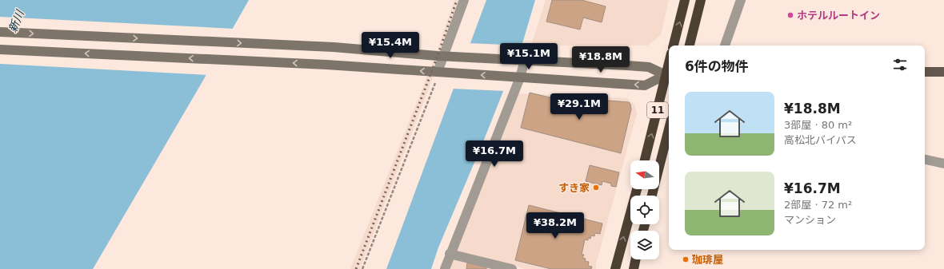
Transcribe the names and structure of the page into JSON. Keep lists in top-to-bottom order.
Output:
{
  "streets": {
    "highway": ["11"]
  },
  "water": ["新川"],
  "places": ["ホテルルートイン", "すき家", "珈琲屋"],
  "north": "left",
  "page": {
    "price": [
      "¥15.4M",
      "¥15.1M",
      "¥18.8M",
      "¥29.1M",
      "¥16.7M",
      "¥38.2M"
    ],
    "heading": "6件の物件",
    "list": [
      {
        "name": "¥18.8M",
        "note": "3部屋 · 80 m² · 高松北バイパス"
      },
      {
        "name": "¥16.7M",
        "note": "2部屋 · 72 m² · マンション"
      }
    ]
  }
}
